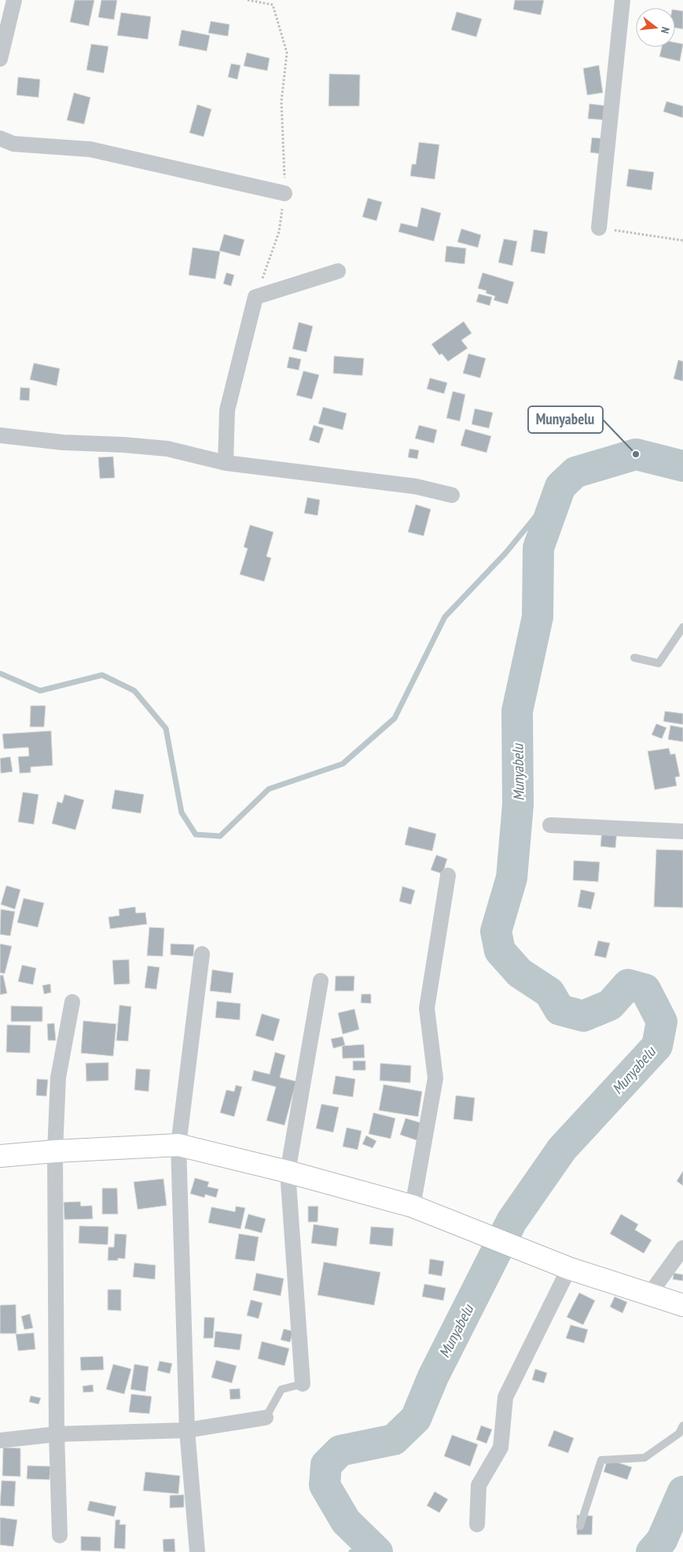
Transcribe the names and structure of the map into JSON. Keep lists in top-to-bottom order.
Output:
{
  "water": ["Munyabelu"],
  "places": ["Munyabelu"],
  "north": "right"
}
